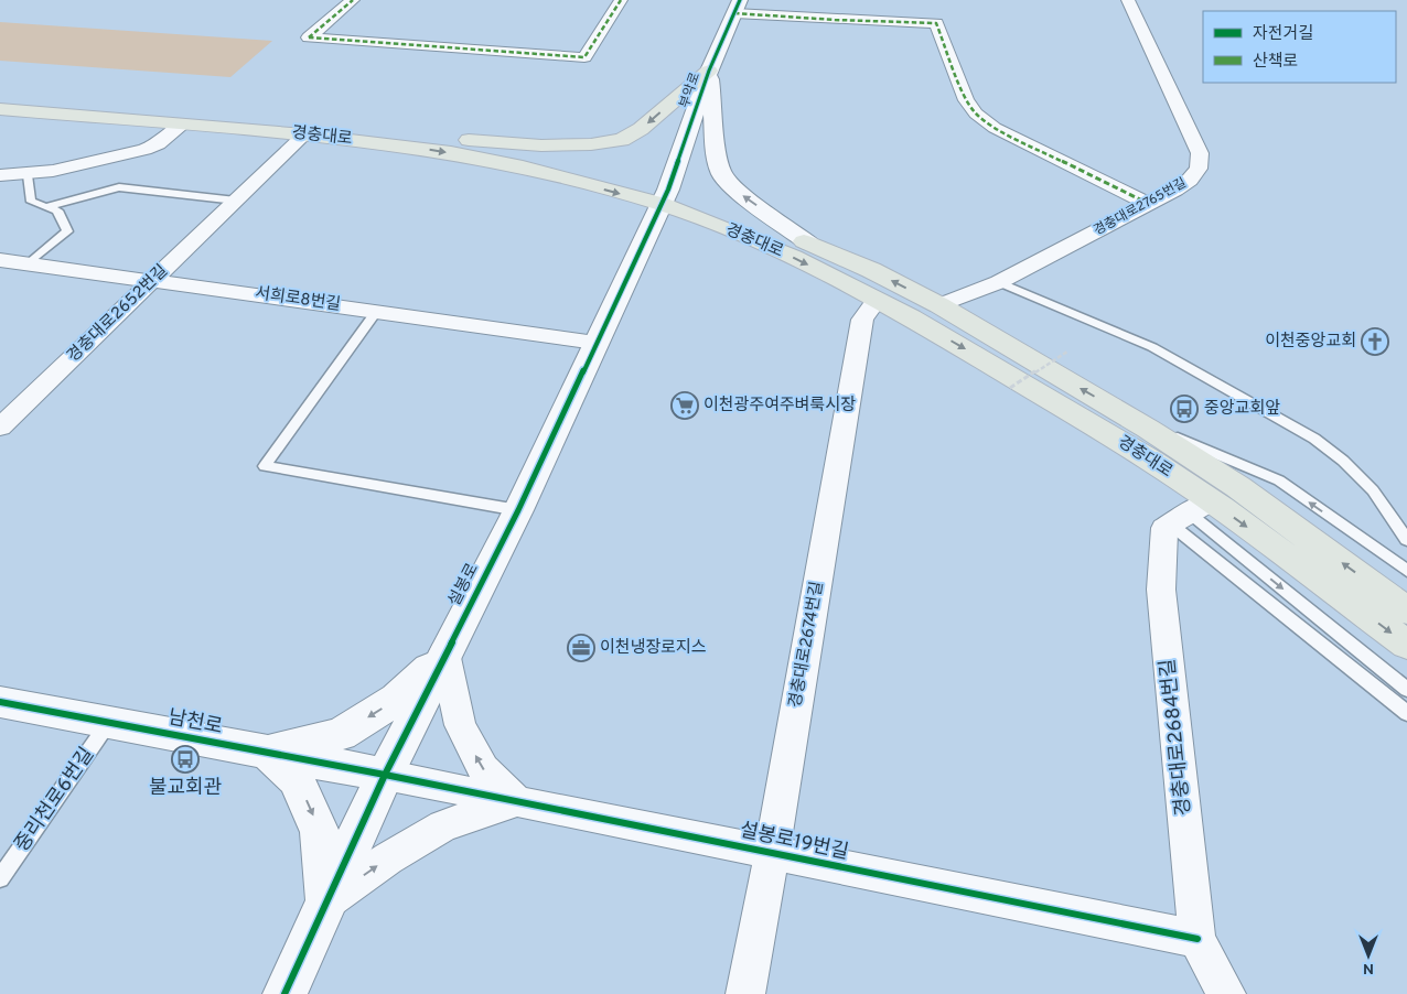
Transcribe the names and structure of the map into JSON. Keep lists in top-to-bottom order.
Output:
{
  "streets": {
    "main road": ["경충대로"],
    "street": [
      "부악로",
      "경충대로2765번길",
      "서희로8번길",
      "경충대로2652번길",
      "설봉로",
      "경충대로2674번길",
      "남천로",
      "경충대로2684번길",
      "설봉로19번길"
    ],
    "lane": ["중리천로6번길"]
  },
  "crossings": [
    ["부악로", "경충대로"],
    ["부악로", "설봉로"],
    ["경충대로", "경충대로2765번길"],
    ["경충대로", "경충대로2652번길"],
    ["경충대로", "설봉로"],
    ["경충대로", "경충대로2674번길"],
    ["경충대로", "경충대로2684번길"],
    ["서희로8번길", "경충대로2652번길"],
    ["서희로8번길", "설봉로"],
    ["설봉로", "남천로"],
    ["설봉로", "설봉로19번길"],
    ["경충대로2674번길", "설봉로19번길"],
    ["남천로", "중리천로6번길"],
    ["남천로", "설봉로19번길"],
    ["경충대로2684번길", "설봉로19번길"]
  ],
  "places": {
    "church": ["이천중앙교회"],
    "supermarket": ["이천광주여주벼룩시장"],
    "bus stop": ["중앙교회앞", "불교회관"],
    "office": ["이천냉장로지스"]
  },
  "legend": ["자전거길", "산책로"],
  "north": "bottom"
}
